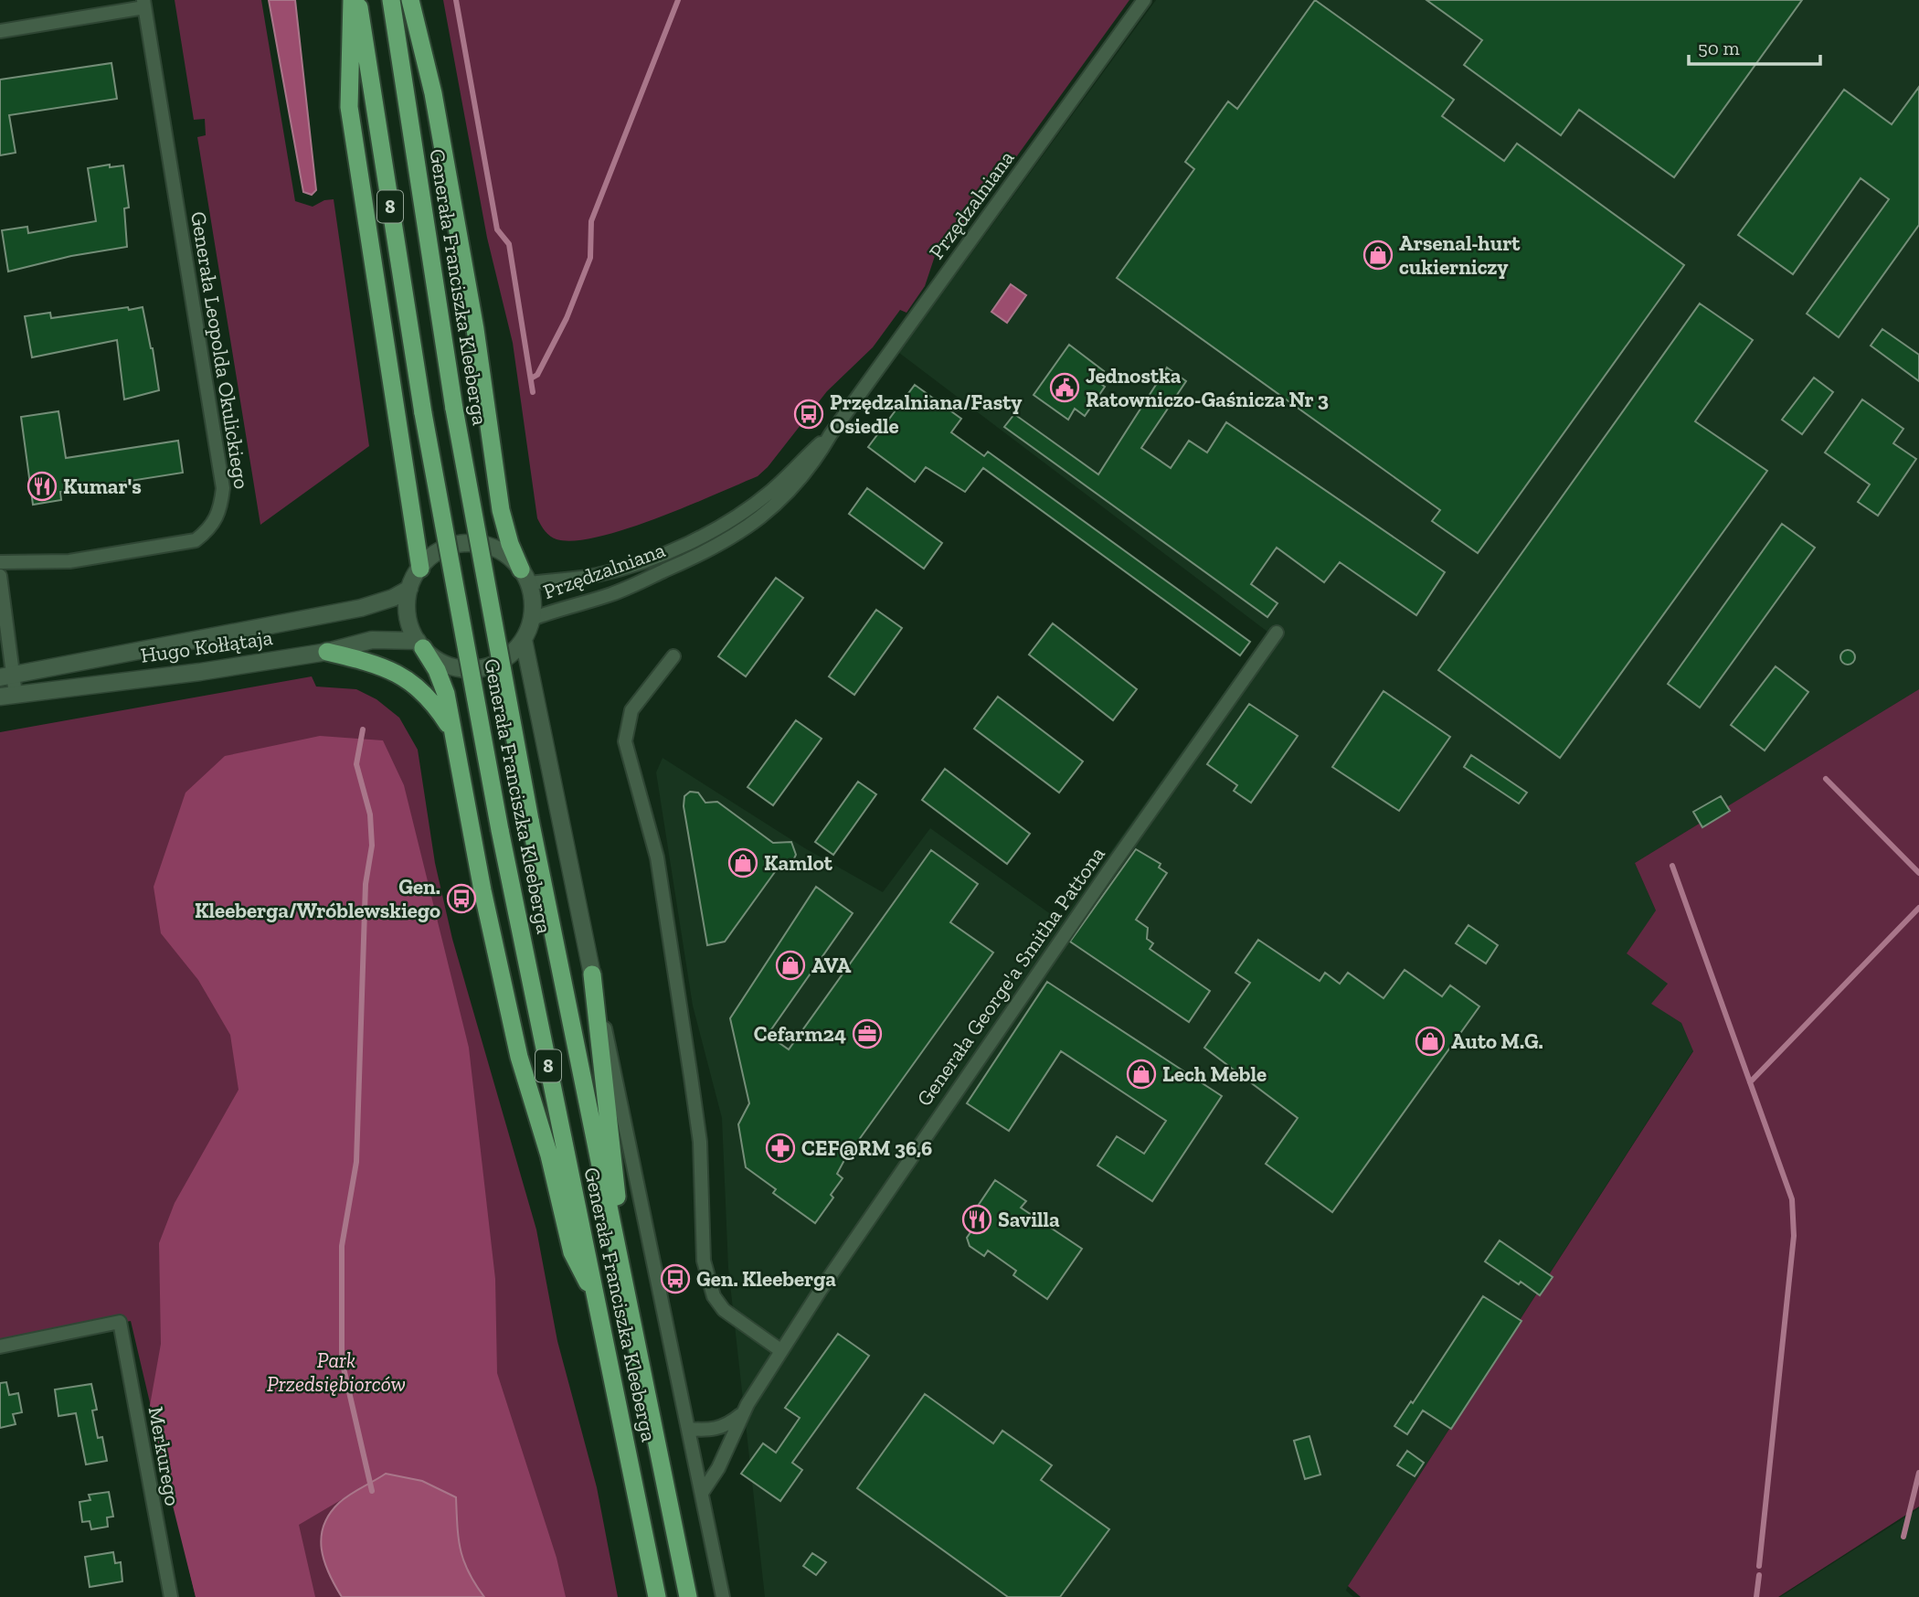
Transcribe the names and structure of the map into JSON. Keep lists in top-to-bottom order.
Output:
{
  "streets": {
    "highway": ["8", "Generała Franciszka Kleeberga"],
    "street": [
      "Przędzalniana",
      "Generała Leopolda Okulickiego",
      "Hugo Kołłątaja",
      "Generała George'a Smitha Pattona",
      "Merkurego"
    ]
  },
  "crossings": [
    ["Przędzalniana", "Hugo Kołłątaja"]
  ],
  "parks": ["Park Przedsiębiorców"],
  "places": {
    "shop": [
      "Arsenal-hurt cukierniczy",
      "Kamlot",
      "AVA",
      "Auto M.G.",
      "Lech Meble"
    ],
    "public building": ["Jednostka Ratowniczo-Gaśnicza Nr 3"],
    "bus stop": ["Przędzalniana/Fasty Osiedle", "Gen. Kleeberga/Wróblewskiego", "Gen. Kleeberga"],
    "restaurant": ["Kumar's", "Savilla"],
    "office": ["Cefarm24"],
    "pharmacy": ["CEF@RM 36,6"]
  },
  "scale_bar": "50 m"
}
